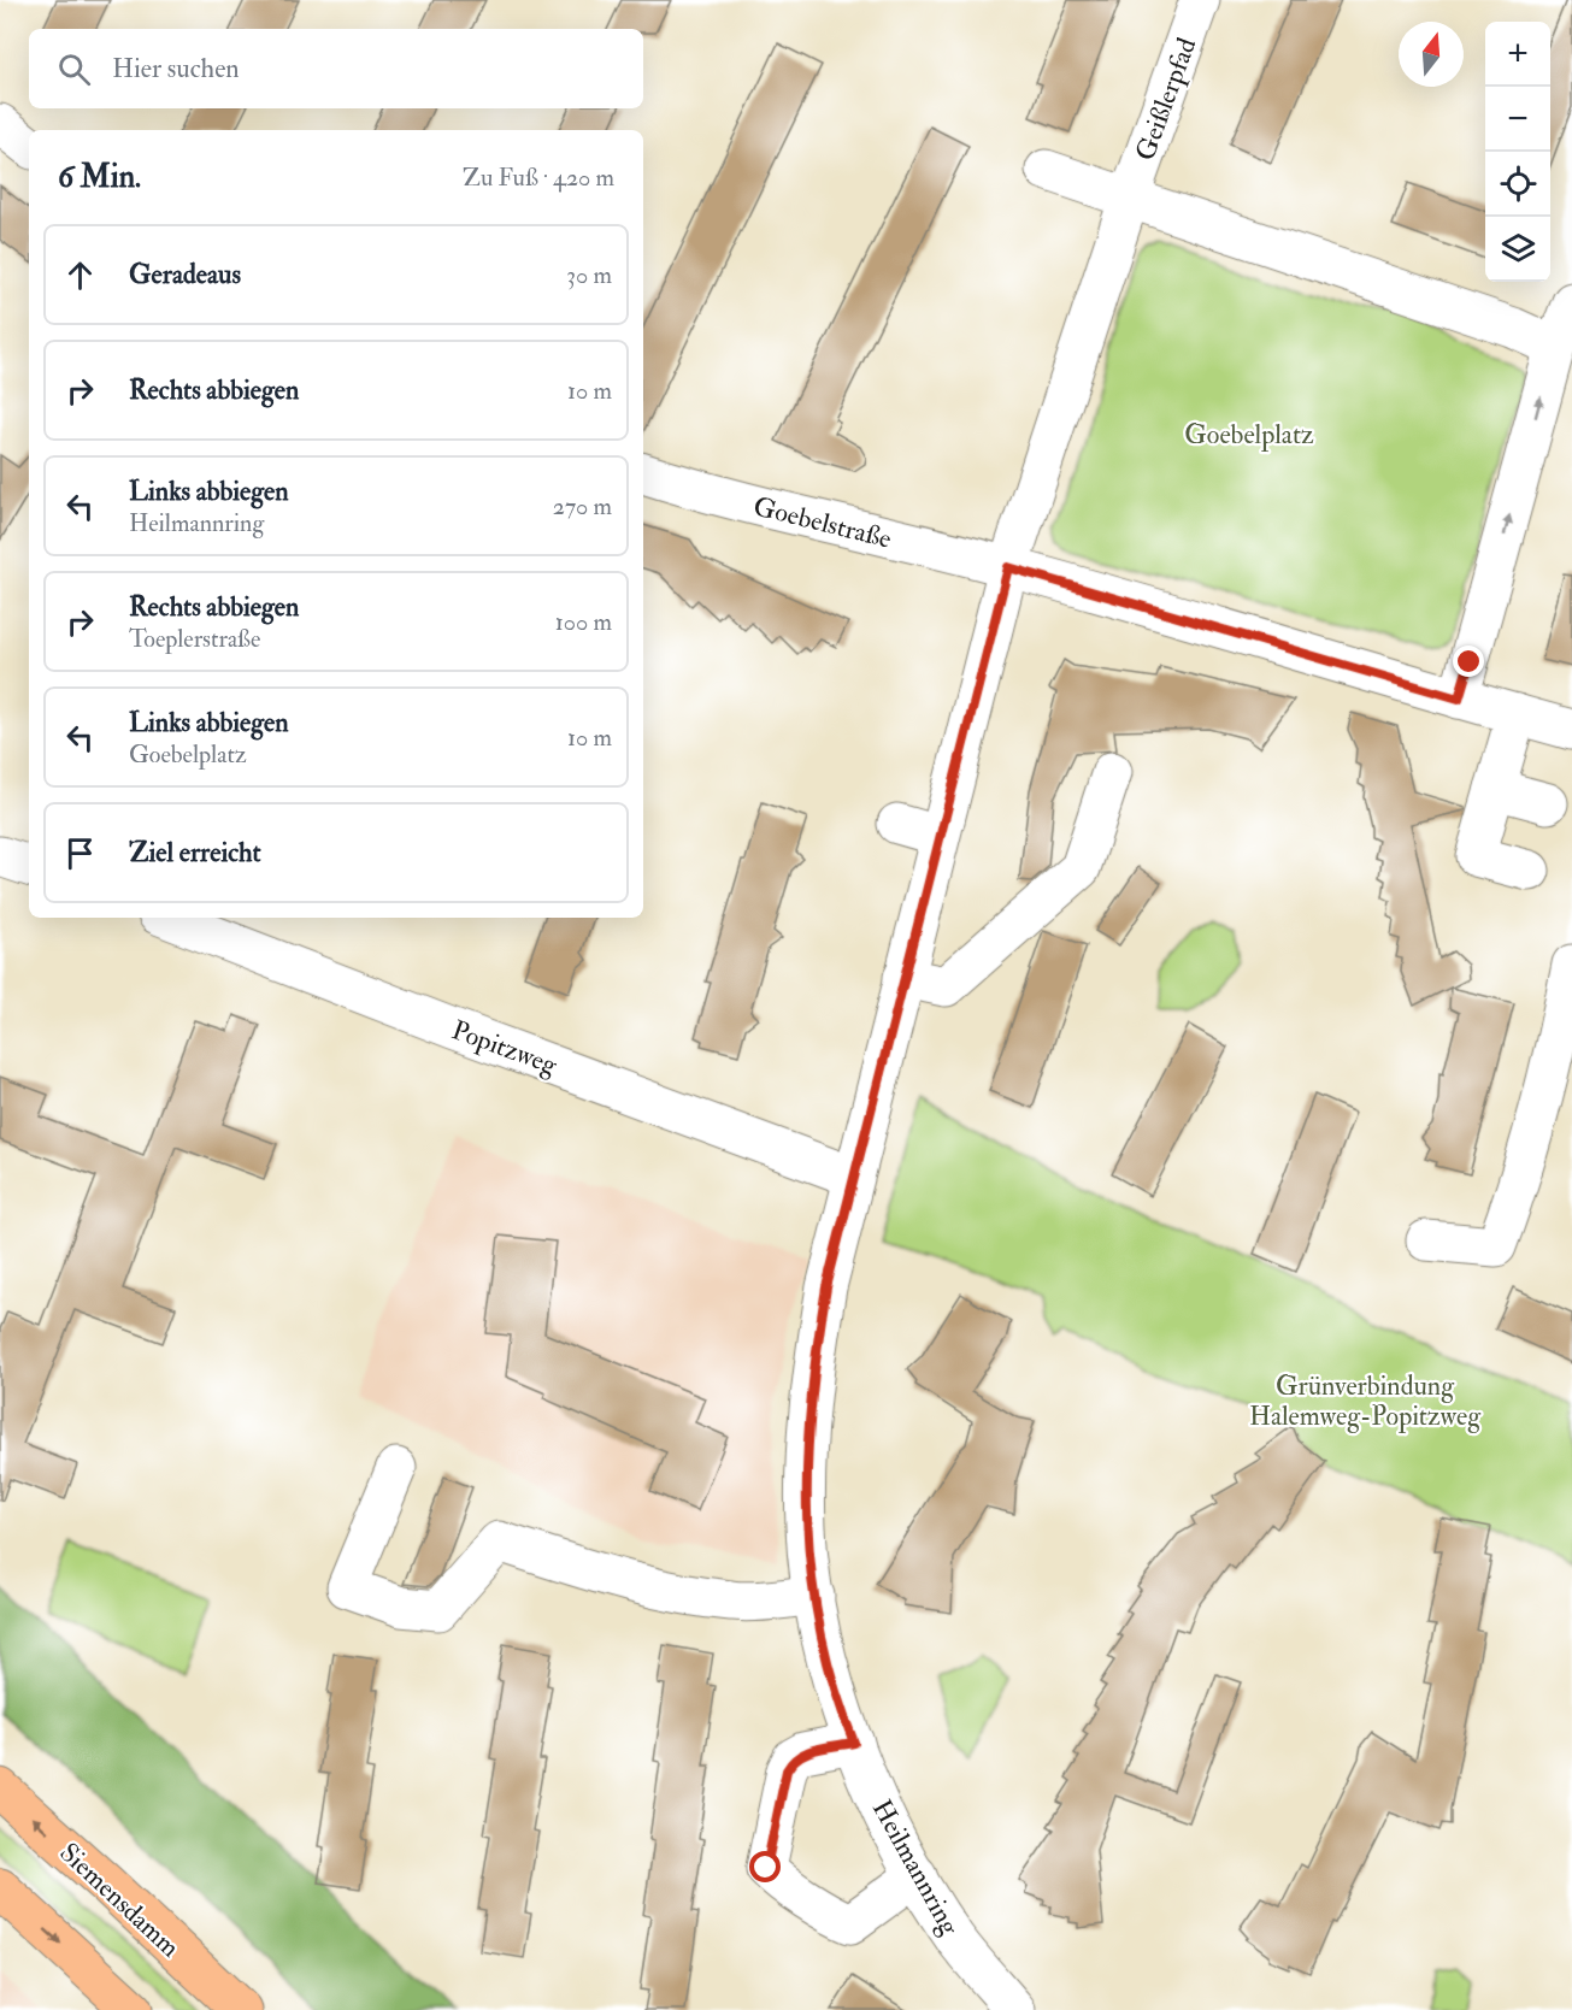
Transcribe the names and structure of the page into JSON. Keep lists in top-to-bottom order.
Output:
{
  "streets": {
    "main road": ["Siemensdamm"],
    "street": [
      "Geißlerpfad",
      "Goebelstraße",
      "Popitzweg",
      "Heilmannring"
    ]
  },
  "crossings": [
    ["Goebelstraße", "Heilmannring"],
    ["Popitzweg", "Heilmannring"]
  ],
  "parks": ["Goebelplatz", "Grünverbindung Halemweg-Popitzweg"],
  "north": "top",
  "page": {
    "map_buttons": ["+", "−"],
    "search": "Hier suchen",
    "heading": ["6 Min.", "Zu Fuß · 420 m"],
    "list": [
      ["Geradeaus", "30 m"],
      ["Rechts abbiegen", "10 m"],
      ["Links abbiegen", "Heilmannring", "270 m"],
      ["Rechts abbiegen", "Toeplerstraße", "100 m"],
      ["Links abbiegen", "Goebelplatz", "10 m"],
      "Ziel erreicht"
    ]
  }
}
